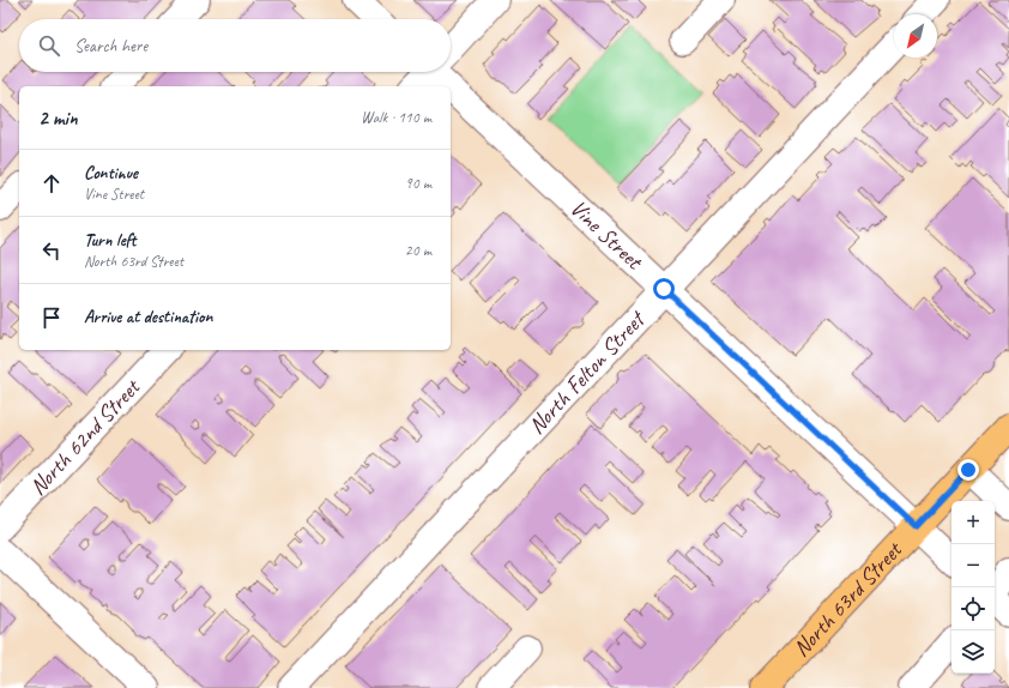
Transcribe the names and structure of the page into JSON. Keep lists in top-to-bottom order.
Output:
{
  "streets": {
    "main road": ["North 63rd Street"],
    "street": ["Vine Street", "North Felton Street", "North 62nd Street"]
  },
  "crossings": [
    ["Vine Street", "North Felton Street"],
    ["Vine Street", "North 63rd Street"]
  ],
  "north": "bottom left",
  "page": {
    "search": "Search here",
    "heading": ["2 min", "Walk · 110 m"],
    "list": [
      ["Continue", "Vine Street", "90 m"],
      ["Turn left", "North 63rd Street", "20 m"],
      "Arrive at destination"
    ],
    "map_buttons": ["+", "−"]
  }
}
